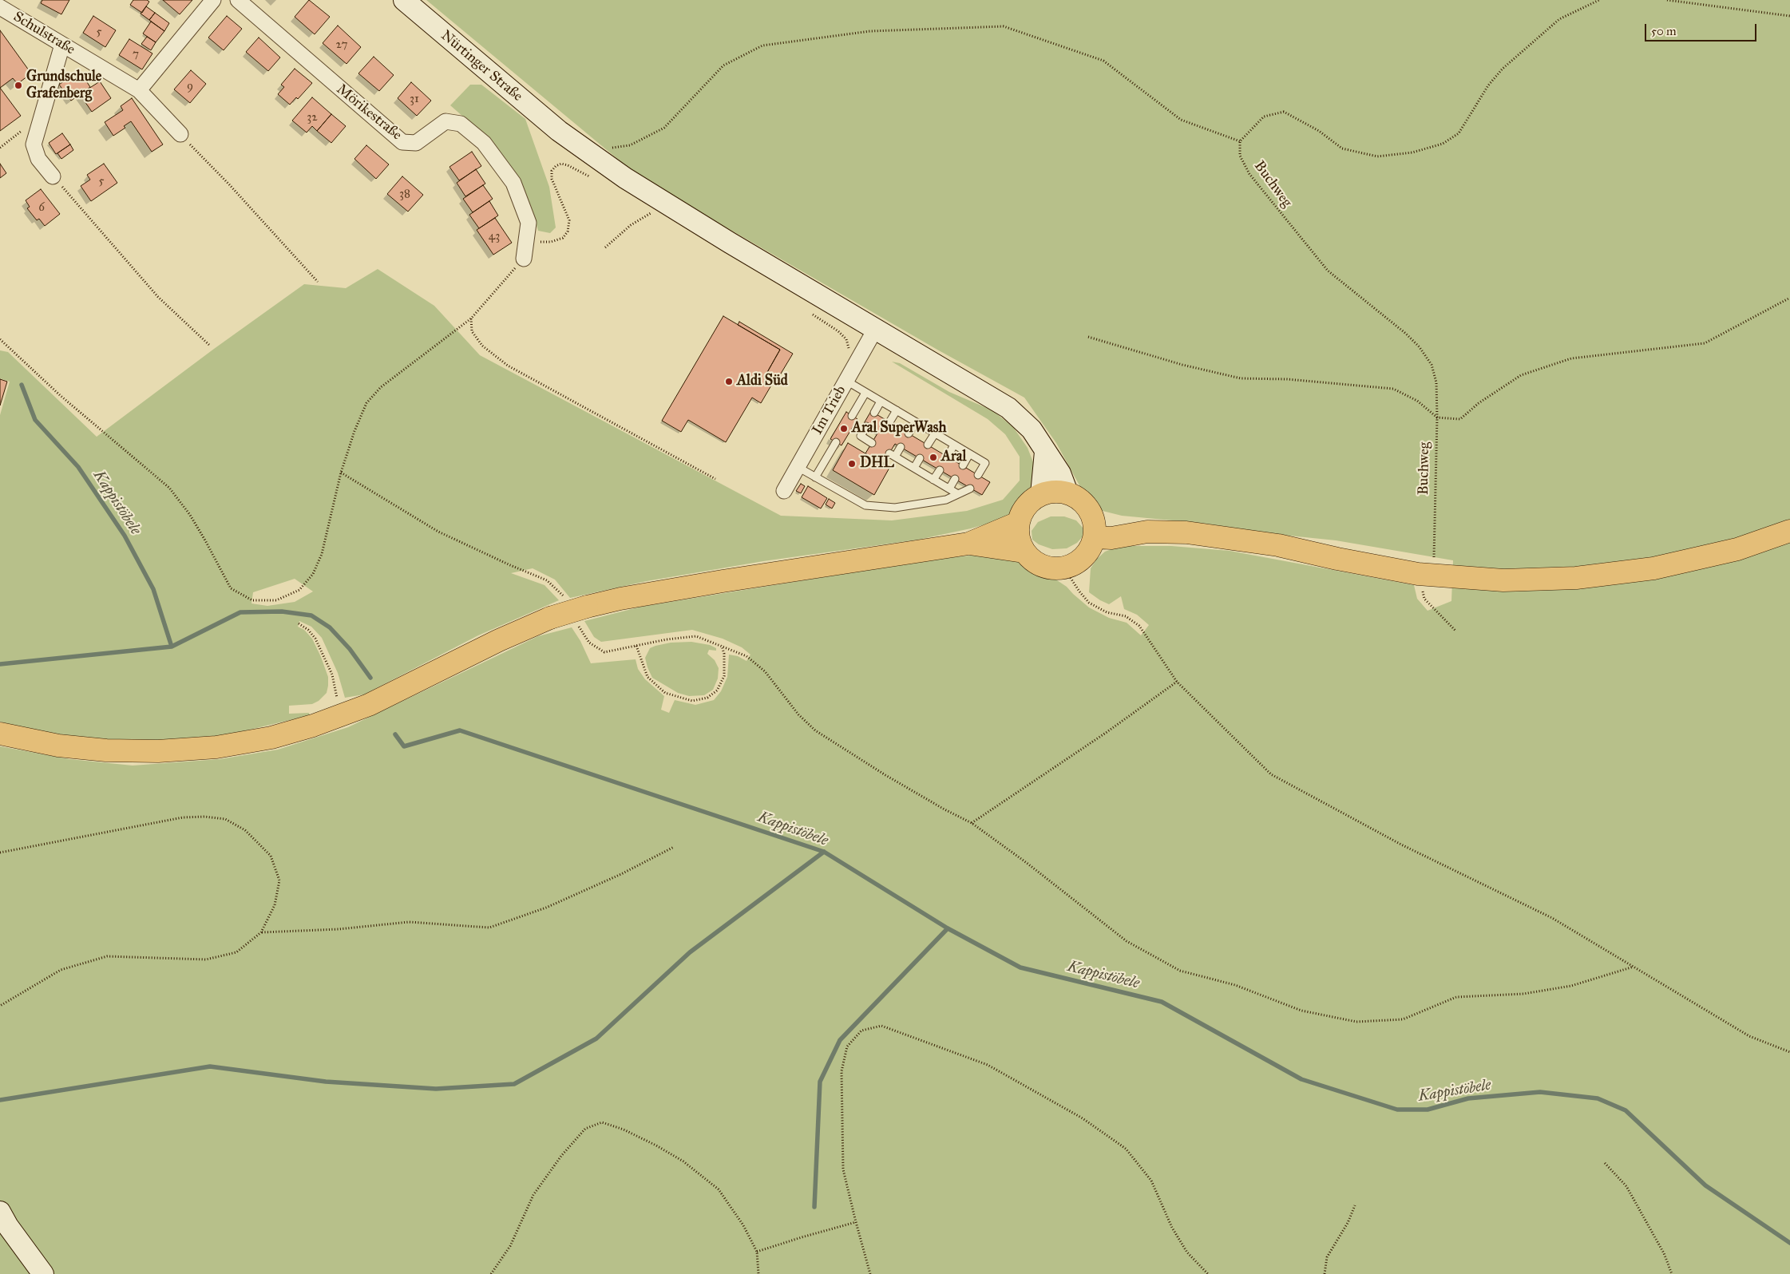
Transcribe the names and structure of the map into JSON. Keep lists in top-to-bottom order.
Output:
{
  "streets": {
    "street": [
      "Schulstraße",
      "Nürtinger Straße",
      "Mörikestraße",
      "Im Trieb"
    ],
    "path": ["Buchweg"]
  },
  "crossings": [
    ["Nürtinger Straße", "Im Trieb"]
  ],
  "water": ["Kappistöbele"],
  "places": [
    "Grundschule Grafenberg",
    "Aldi Süd",
    "Aral SuperWash",
    "Aral",
    "DHL"
  ],
  "house_numbers": [
    "5",
    "27",
    "7",
    "9",
    "31",
    "32",
    "5",
    "38",
    "6",
    "43"
  ],
  "scale_bar": "50 m"
}
